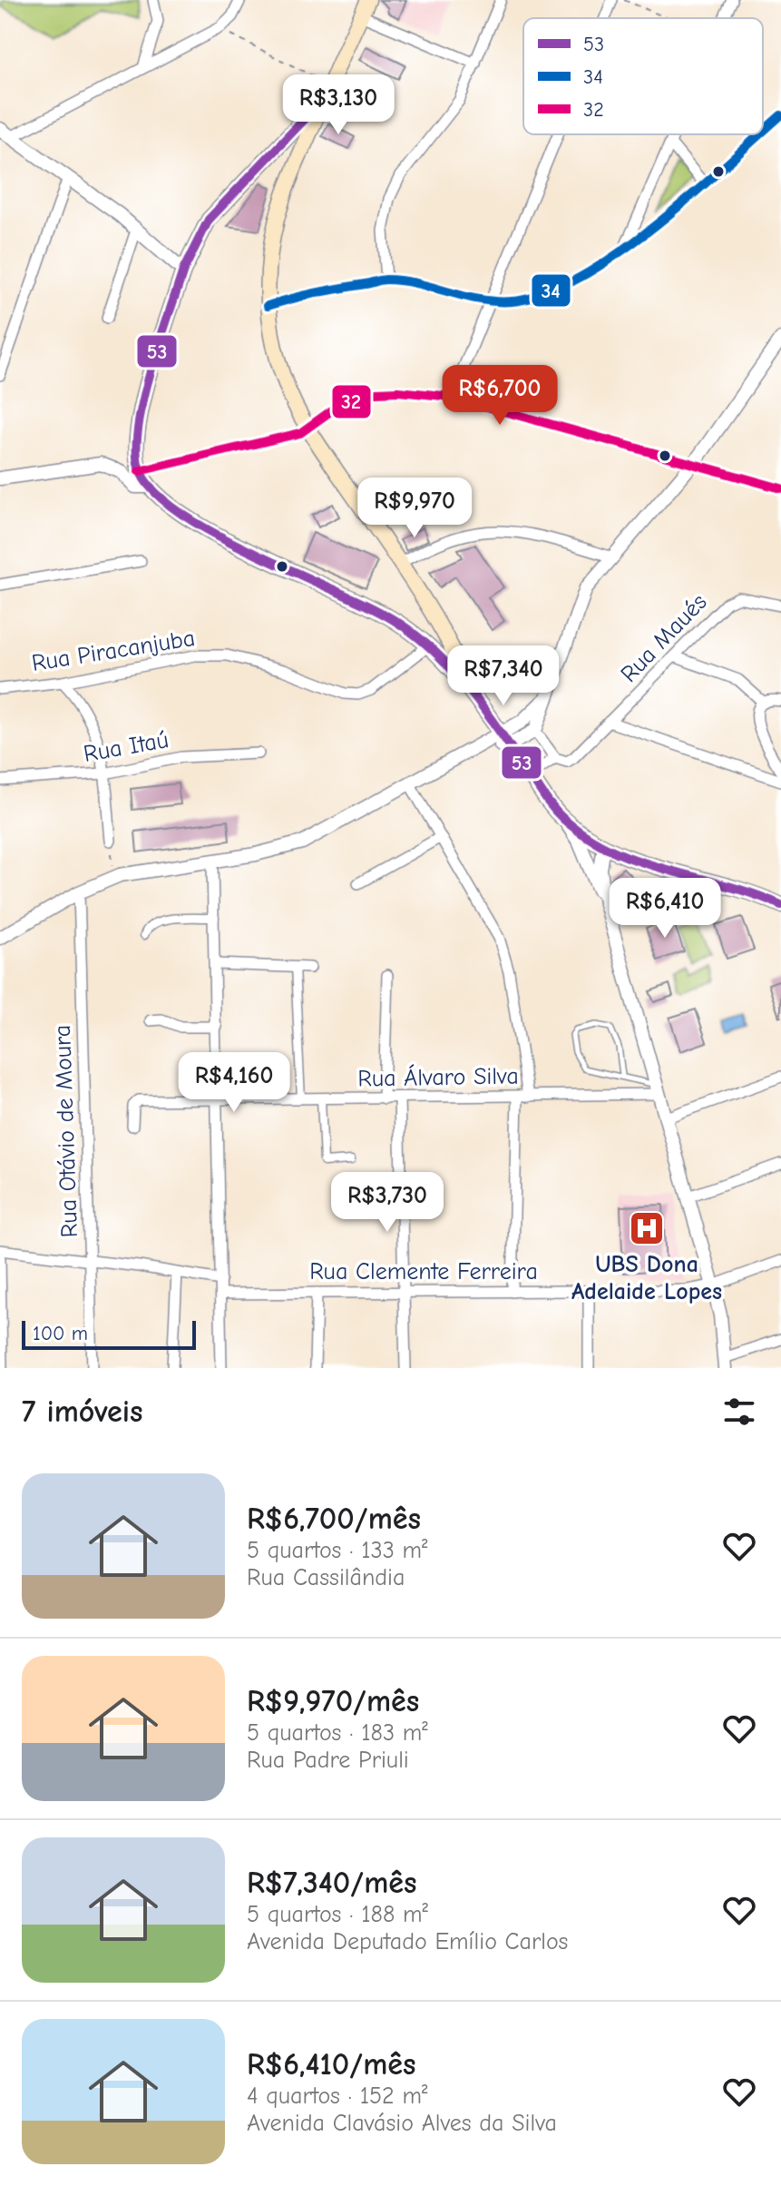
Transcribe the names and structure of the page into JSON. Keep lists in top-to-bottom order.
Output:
{
  "streets": {
    "street": [
      "Rua Maués",
      "Rua Piracanjuba",
      "Rua Itaú",
      "Rua Álvaro Silva",
      "Rua Otávio de Moura",
      "Rua Clemente Ferreira"
    ]
  },
  "places": {
    "hospital": ["UBS Dona Adelaide Lopes"]
  },
  "lines": ["transit line 53", "transit line 34", "transit line 32"],
  "legend": ["53", "34", "32"],
  "scale_bar": "100 m",
  "page": {
    "price": [
      "R$3,130",
      "R$6,700",
      "R$9,970",
      "R$7,340",
      "R$6,410",
      "R$4,160",
      "R$3,730"
    ],
    "scale": "100 m",
    "heading": "7 imóveis",
    "list": [
      {
        "name": "R$6,700/mês",
        "note": "5 quartos · 133 m² · Rua Cassilândia"
      },
      {
        "name": "R$9,970/mês",
        "note": "5 quartos · 183 m² · Rua Padre Priuli"
      },
      {
        "name": "R$7,340/mês",
        "note": "5 quartos · 188 m² · Avenida Deputado Emílio Carlos"
      },
      {
        "name": "R$6,410/mês",
        "note": "4 quartos · 152 m² · Avenida Clavásio Alves da Silva"
      }
    ]
  }
}
